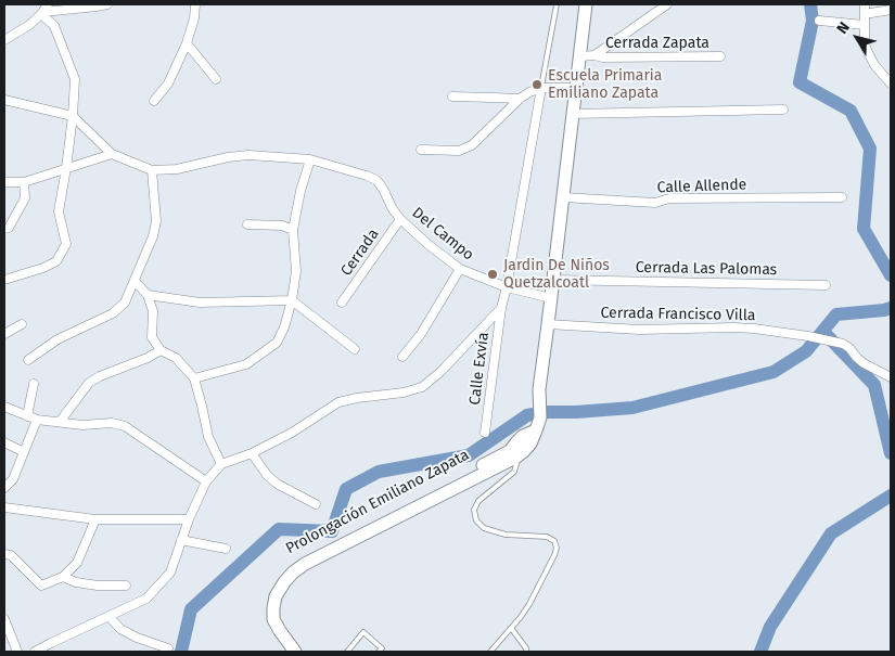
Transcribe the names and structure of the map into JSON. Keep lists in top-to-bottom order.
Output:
{
  "streets": {
    "main road": ["Prolongación Emiliano Zapata"],
    "street": [
      "Cerrada Zapata",
      "Calle Allende",
      "Del Campo",
      "Cerrada",
      "Cerrada Las Palomas",
      "Cerrada Francisco Villa",
      "Calle Exvía"
    ]
  },
  "crossings": [
    ["Del Campo", "Cerrada"],
    ["Del Campo", "Calle Exvía"]
  ],
  "places": ["Escuela Primaria Emiliano Zapata", "Jardin De Niños Quetzalcoatl"],
  "north": "top left"
}
